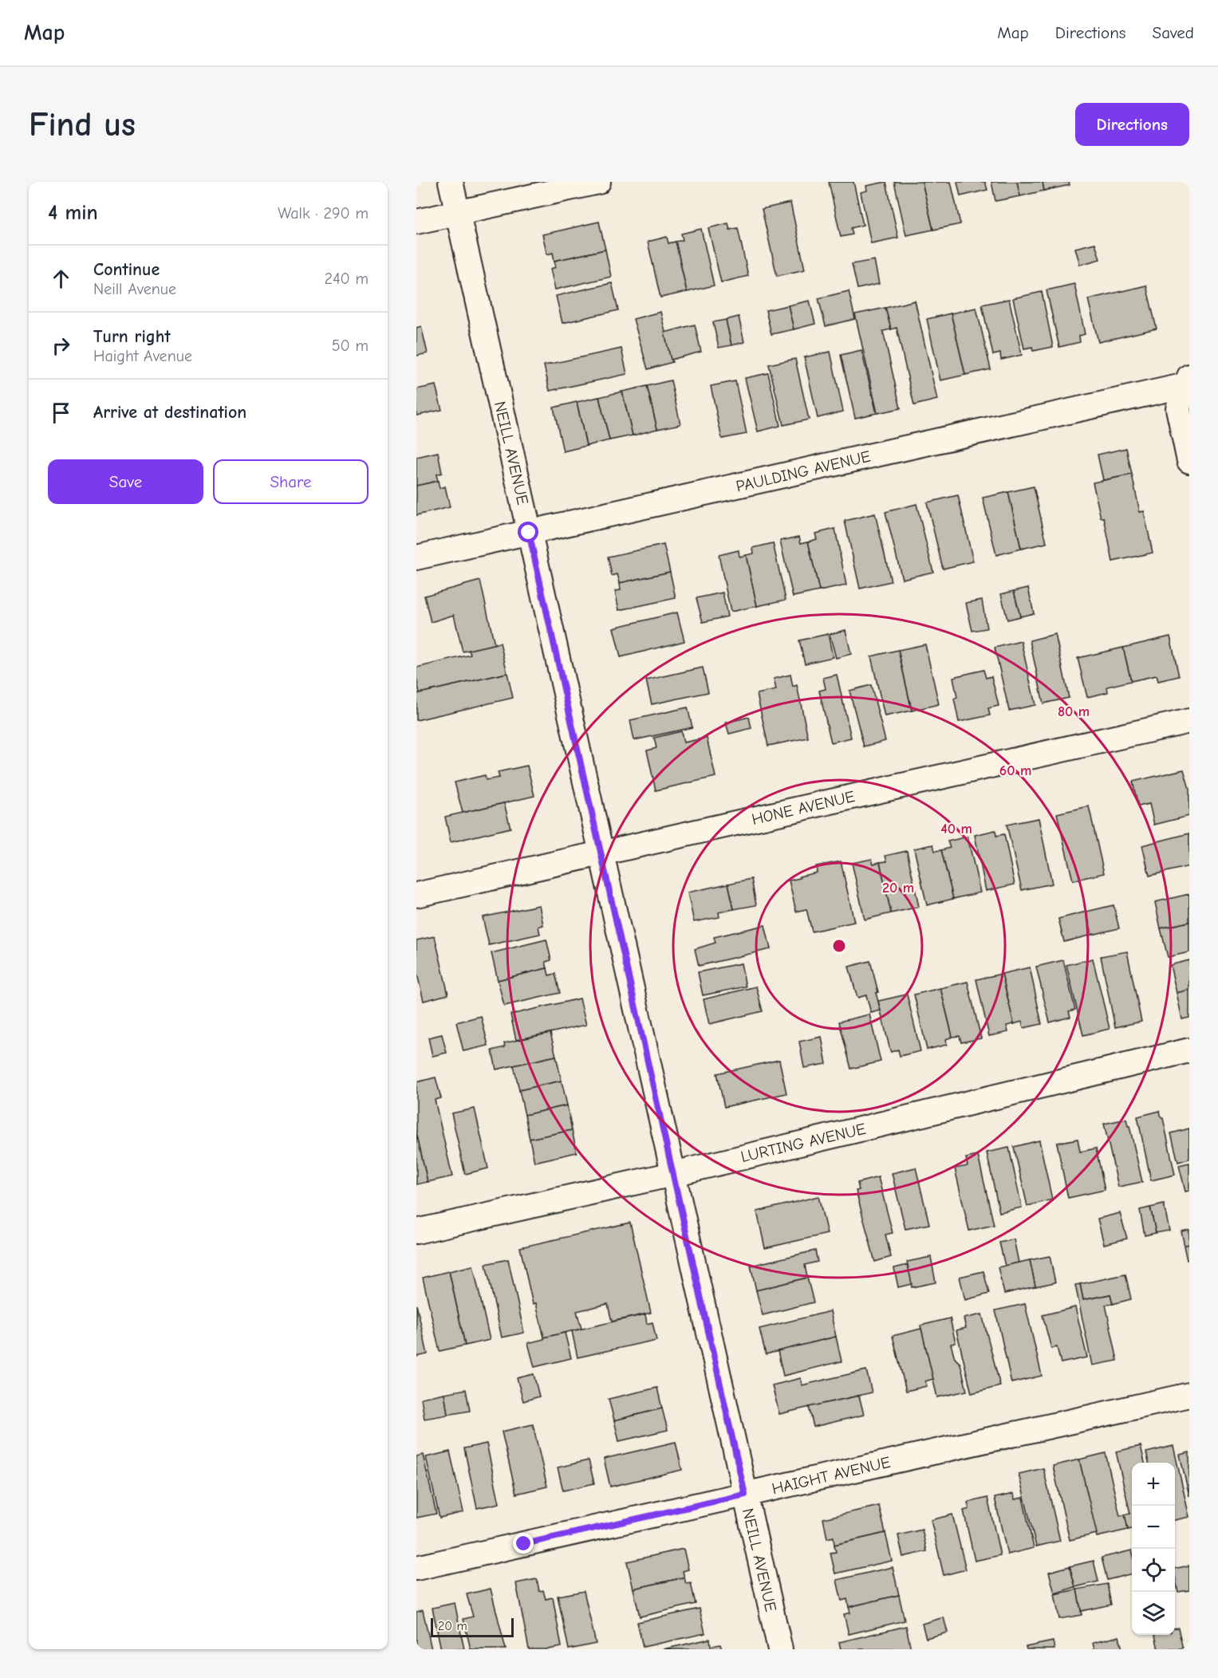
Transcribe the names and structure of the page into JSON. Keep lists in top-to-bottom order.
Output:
{
  "streets": {
    "street": [
      "NEILL AVENUE",
      "PAULDING AVENUE",
      "HONE AVENUE",
      "LURTING AVENUE",
      "HAIGHT AVENUE"
    ]
  },
  "crossings": [
    ["NEILL AVENUE", "PAULDING AVENUE"],
    ["NEILL AVENUE", "HONE AVENUE"],
    ["NEILL AVENUE", "LURTING AVENUE"],
    ["NEILL AVENUE", "HAIGHT AVENUE"]
  ],
  "scale_bar": "20 m",
  "page": {
    "header": "Map",
    "nav": ["Map", "Directions", "Saved"],
    "buttons": [
      "Directions",
      ["Save", "Share"]
    ],
    "title": "Find us",
    "heading": ["4 min", "Walk · 290 m"],
    "list": [
      ["Continue", "Neill Avenue", "240 m"],
      ["Turn right", "Haight Avenue", "50 m"],
      "Arrive at destination"
    ],
    "map_buttons": ["+", "−"],
    "scale": "20 m"
  },
  "rings": [
    "80 m",
    "60 m",
    "40 m",
    "20 m"
  ]
}
